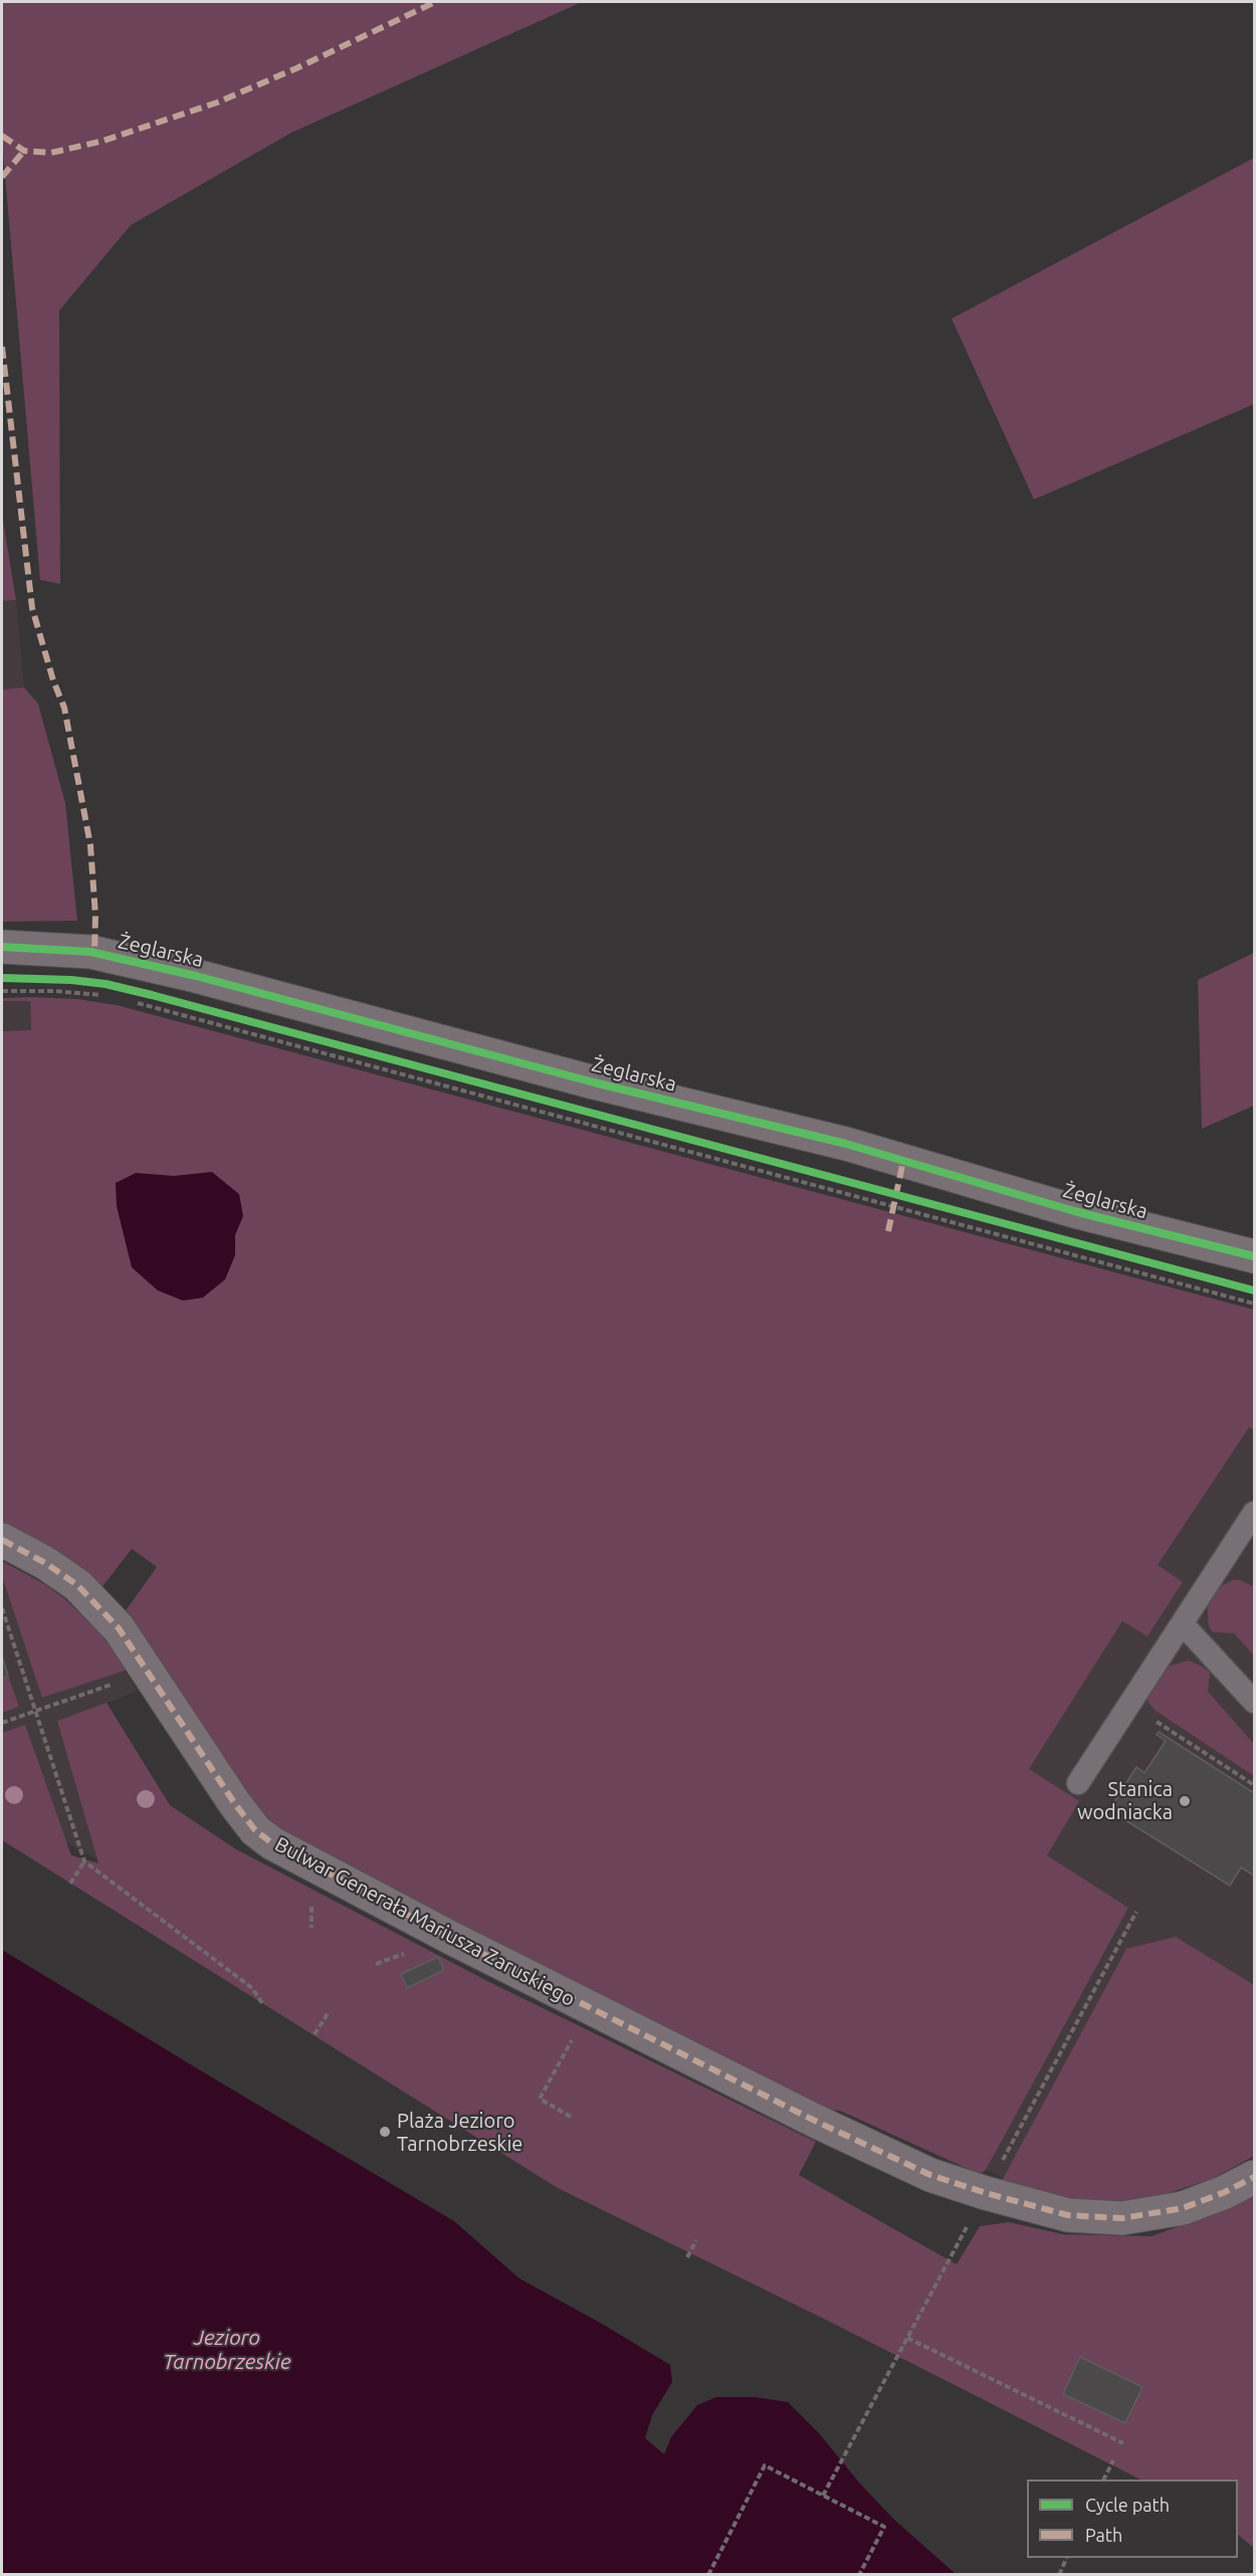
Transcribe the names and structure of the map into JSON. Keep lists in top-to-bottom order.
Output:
{
  "streets": {
    "street": ["Żeglarska", "Bulwar Generała Mariusza Zaruskiego"]
  },
  "water": ["Jezioro Tarnobrzeskie"],
  "places": ["Stanica wodniacka", "Plaża Jezioro Tarnobrzeskie"],
  "legend": ["Cycle path", "Path"]
}
